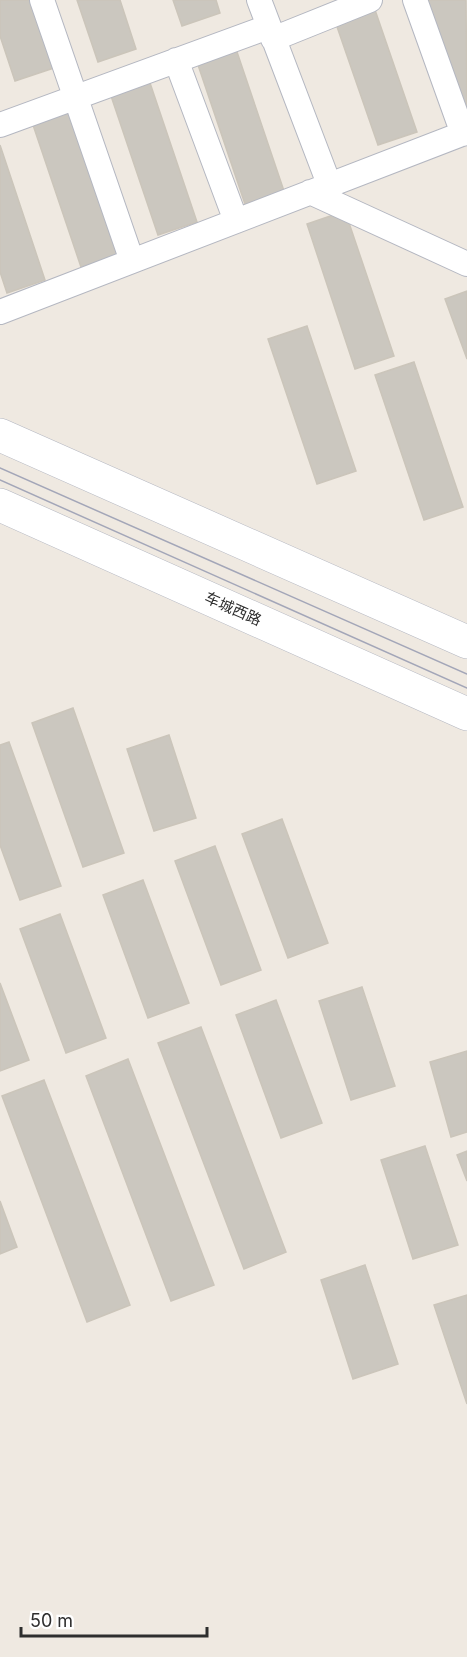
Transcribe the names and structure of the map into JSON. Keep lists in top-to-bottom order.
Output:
{
  "streets": {
    "main road": ["车城西路"]
  },
  "scale_bar": "50 m"
}
